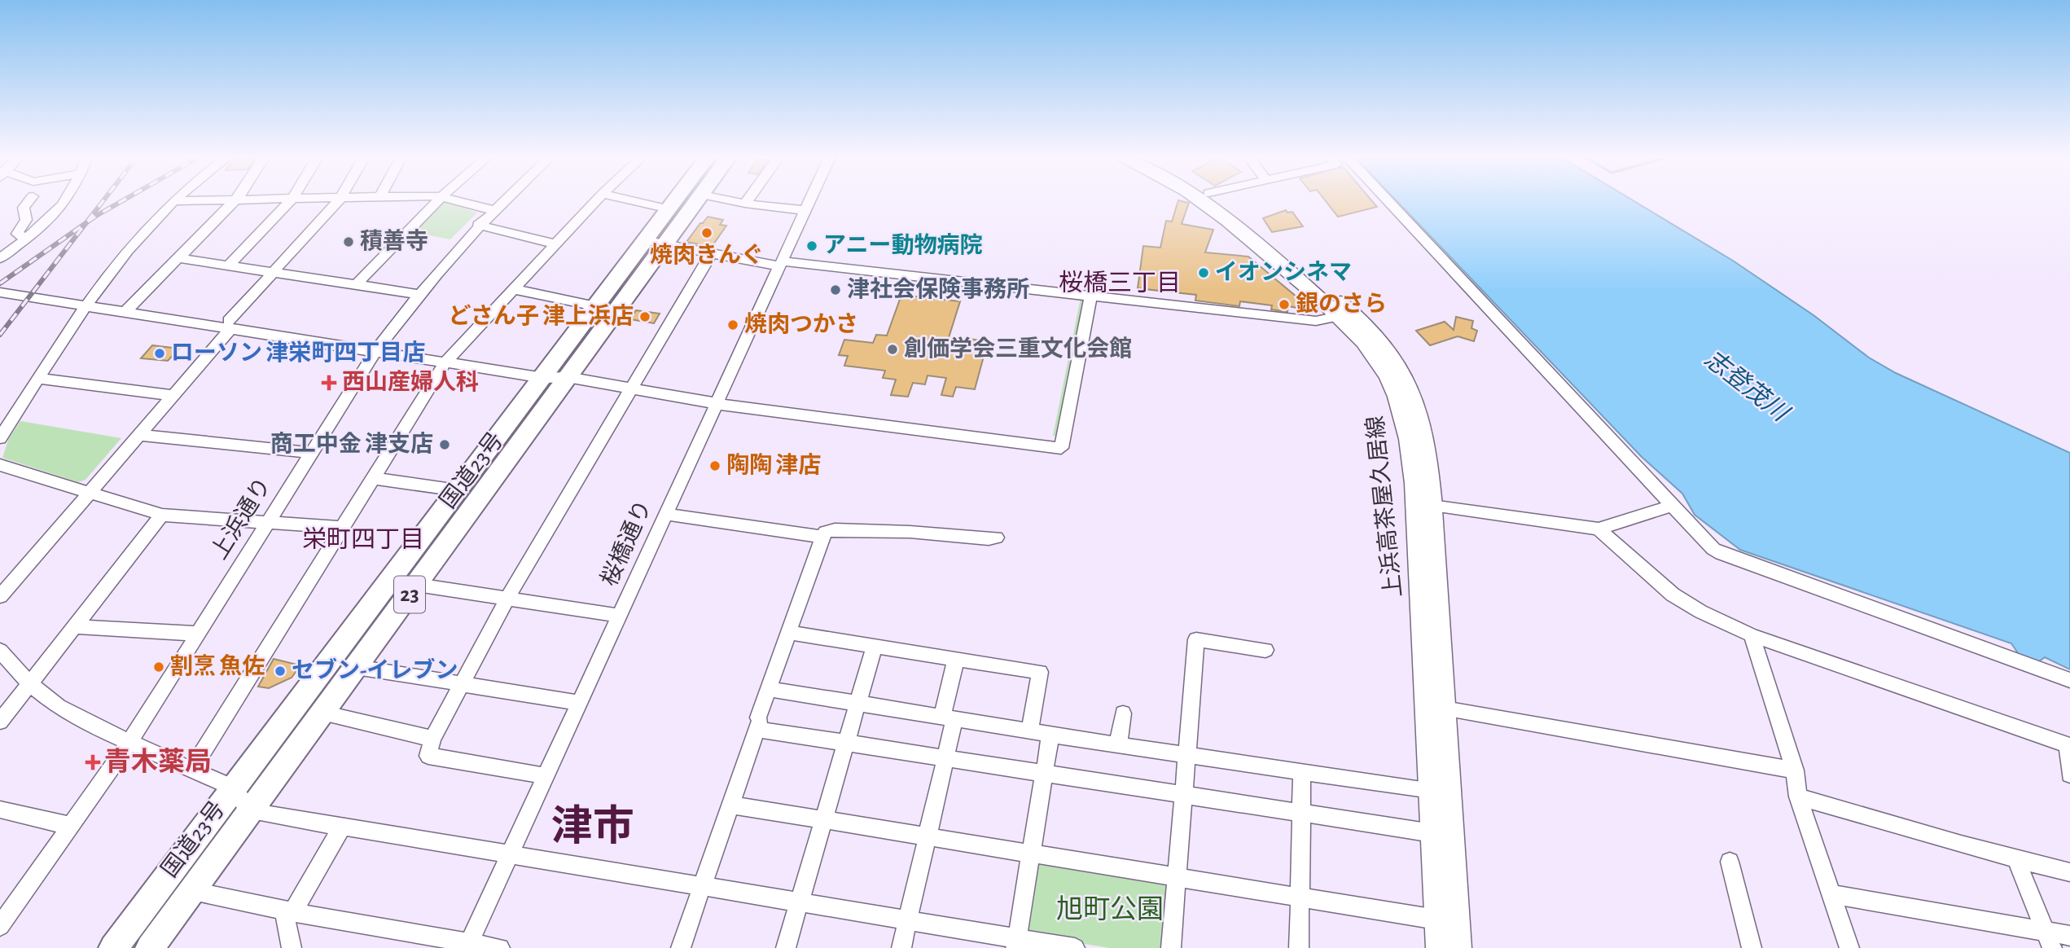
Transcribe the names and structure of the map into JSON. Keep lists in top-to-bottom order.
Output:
{
  "streets": {
    "highway": ["国道23号", "23"],
    "main road": ["上浜高茶屋久居線"],
    "street": ["上浜通り", "桜橋通り"]
  },
  "districts": ["桜橋三丁目", "栄町四丁目", "津市"],
  "water": ["志登茂川"],
  "parks": ["旭町公園"],
  "places": {
    "other": [
      "焼肉きんぐ",
      "積善寺",
      "アニー動物病院",
      "イオンシネマ",
      "津社会保険事務所",
      "銀のさら",
      "どさん子 津上浜店",
      "焼肉つかさ",
      "創価学会三重文化会館",
      "ローソン 津栄町四丁目店",
      "商工中金 津支店",
      "陶陶 津店",
      "割烹 魚佐",
      "セブン-イレブン"
    ],
    "health": ["西山産婦人科", "青木薬局"]
  }
}
